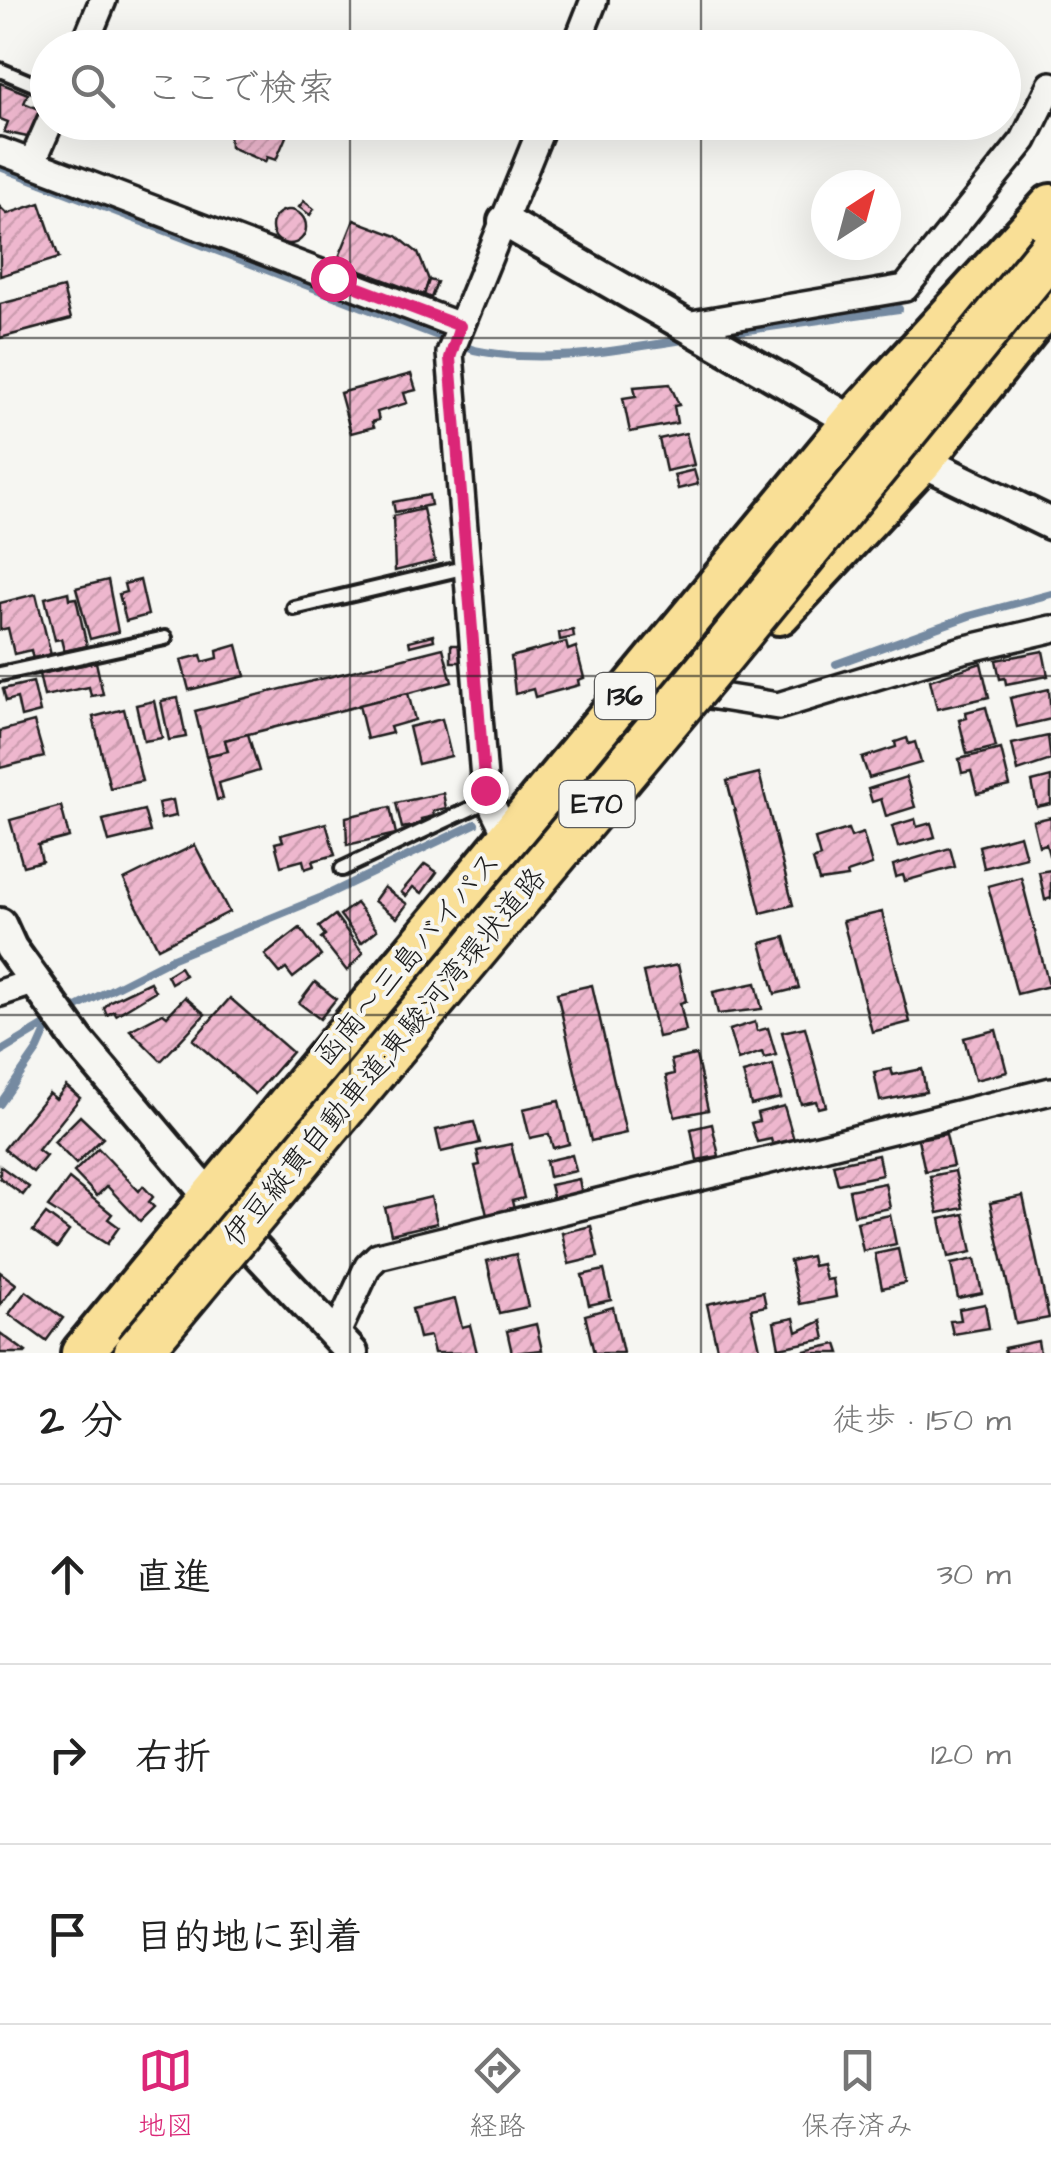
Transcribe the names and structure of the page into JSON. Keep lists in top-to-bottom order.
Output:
{
  "streets": {
    "highway": [
      "136",
      "E70",
      "函南～三島バイパス",
      "伊豆縦貫自動車道;東駿河湾環状道路"
    ]
  },
  "north": "top right",
  "page": {
    "search": "ここで検索",
    "heading": ["2 分", "徒歩 · 150 m"],
    "list": [
      ["直進", "30 m"],
      ["右折", "120 m"],
      "目的地に到着"
    ],
    "nav": ["地図", "経路", "保存済み"]
  }
}
